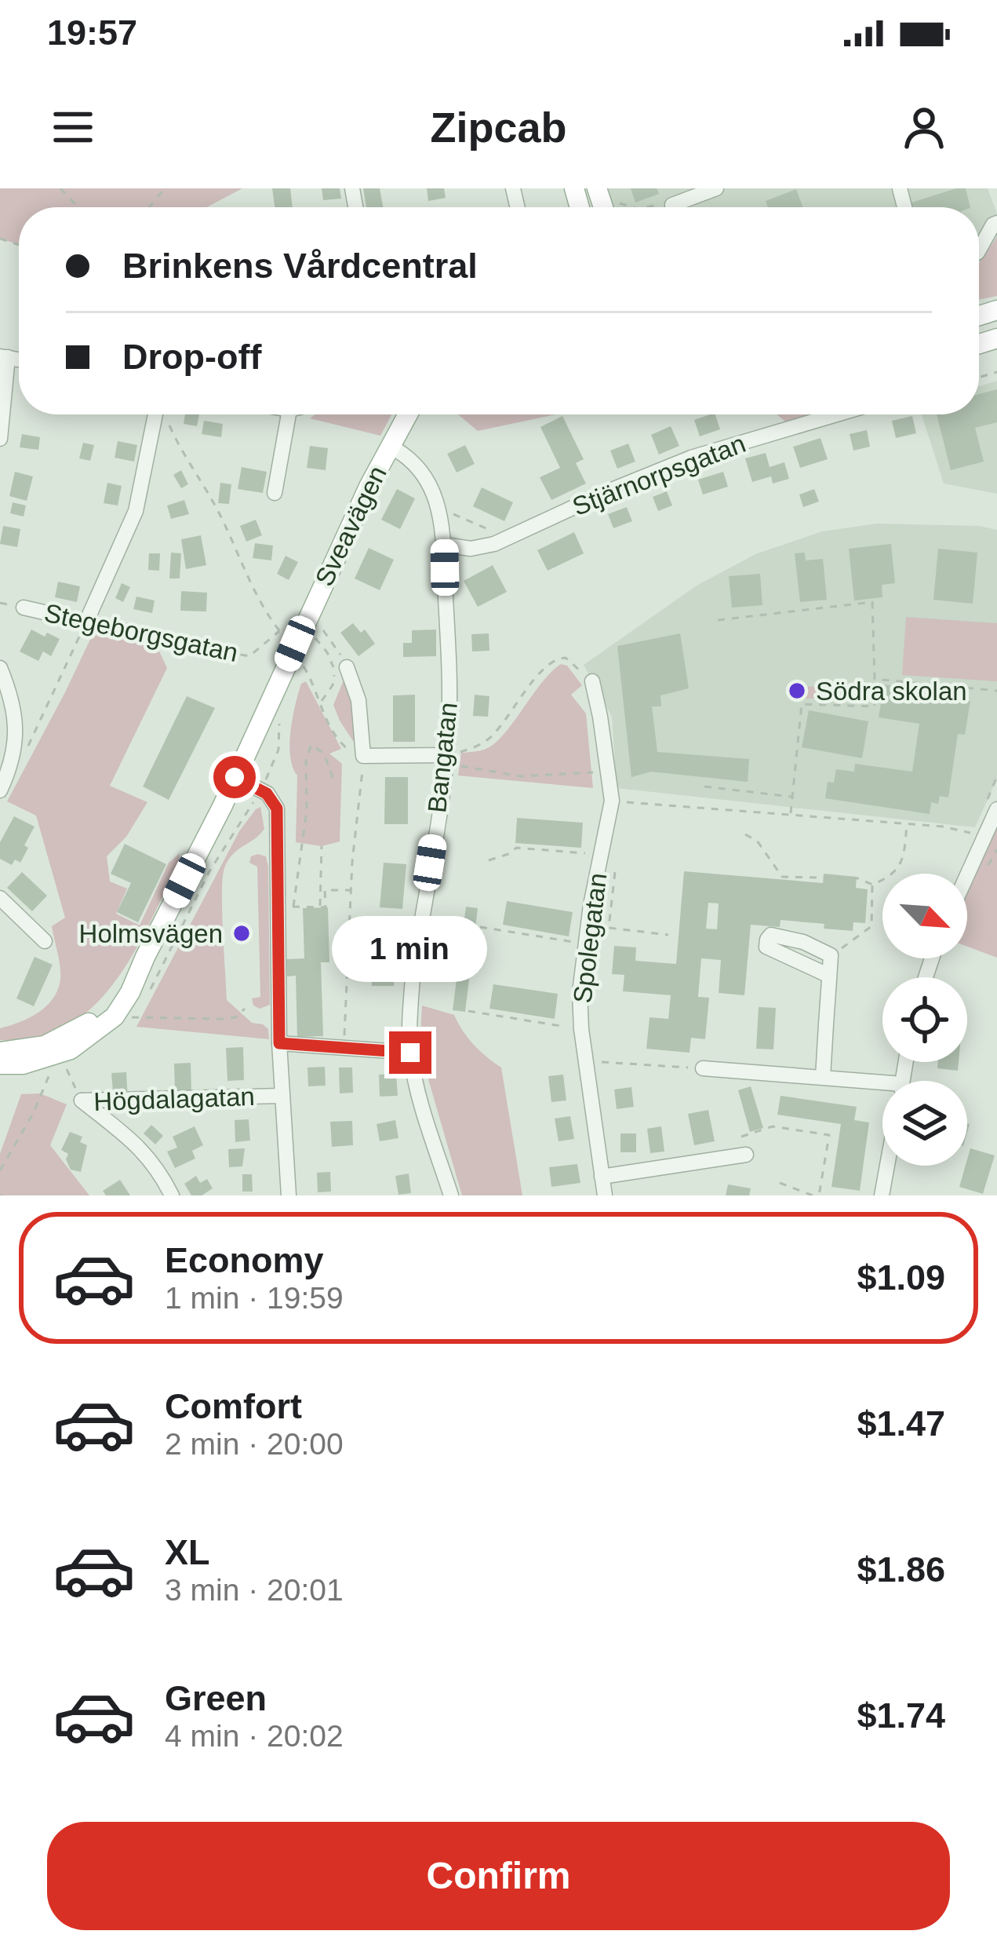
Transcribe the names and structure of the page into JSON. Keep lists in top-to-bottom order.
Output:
{
  "streets": {
    "main road": ["Sveavägen"],
    "street": [
      "Stjärnorpsgatan",
      "Stegeborgsgatan",
      "Bangatan",
      "Spolegatan",
      "Högdalagatan"
    ]
  },
  "crossings": [
    ["Stjärnorpsgatan", "Bangatan"],
    ["Sveavägen", "Bangatan"]
  ],
  "places": ["Södra skolan", "Holmsvägen"],
  "north": "bottom right",
  "page": {
    "status": "19:57",
    "header": "Zipcab",
    "banner": ["Brinkens Vårdcentral", "Drop-off"],
    "bubble": "1 min",
    "list": [
      {
        "name": "Economy",
        "note": "1 min · 19:59",
        "value": "$1.09"
      },
      {
        "name": "Comfort",
        "note": "2 min · 20:00",
        "value": "$1.47"
      },
      {
        "name": "XL",
        "note": "3 min · 20:01",
        "value": "$1.86"
      },
      {
        "name": "Green",
        "note": "4 min · 20:02",
        "value": "$1.74"
      }
    ],
    "buttons": "Confirm"
  }
}
